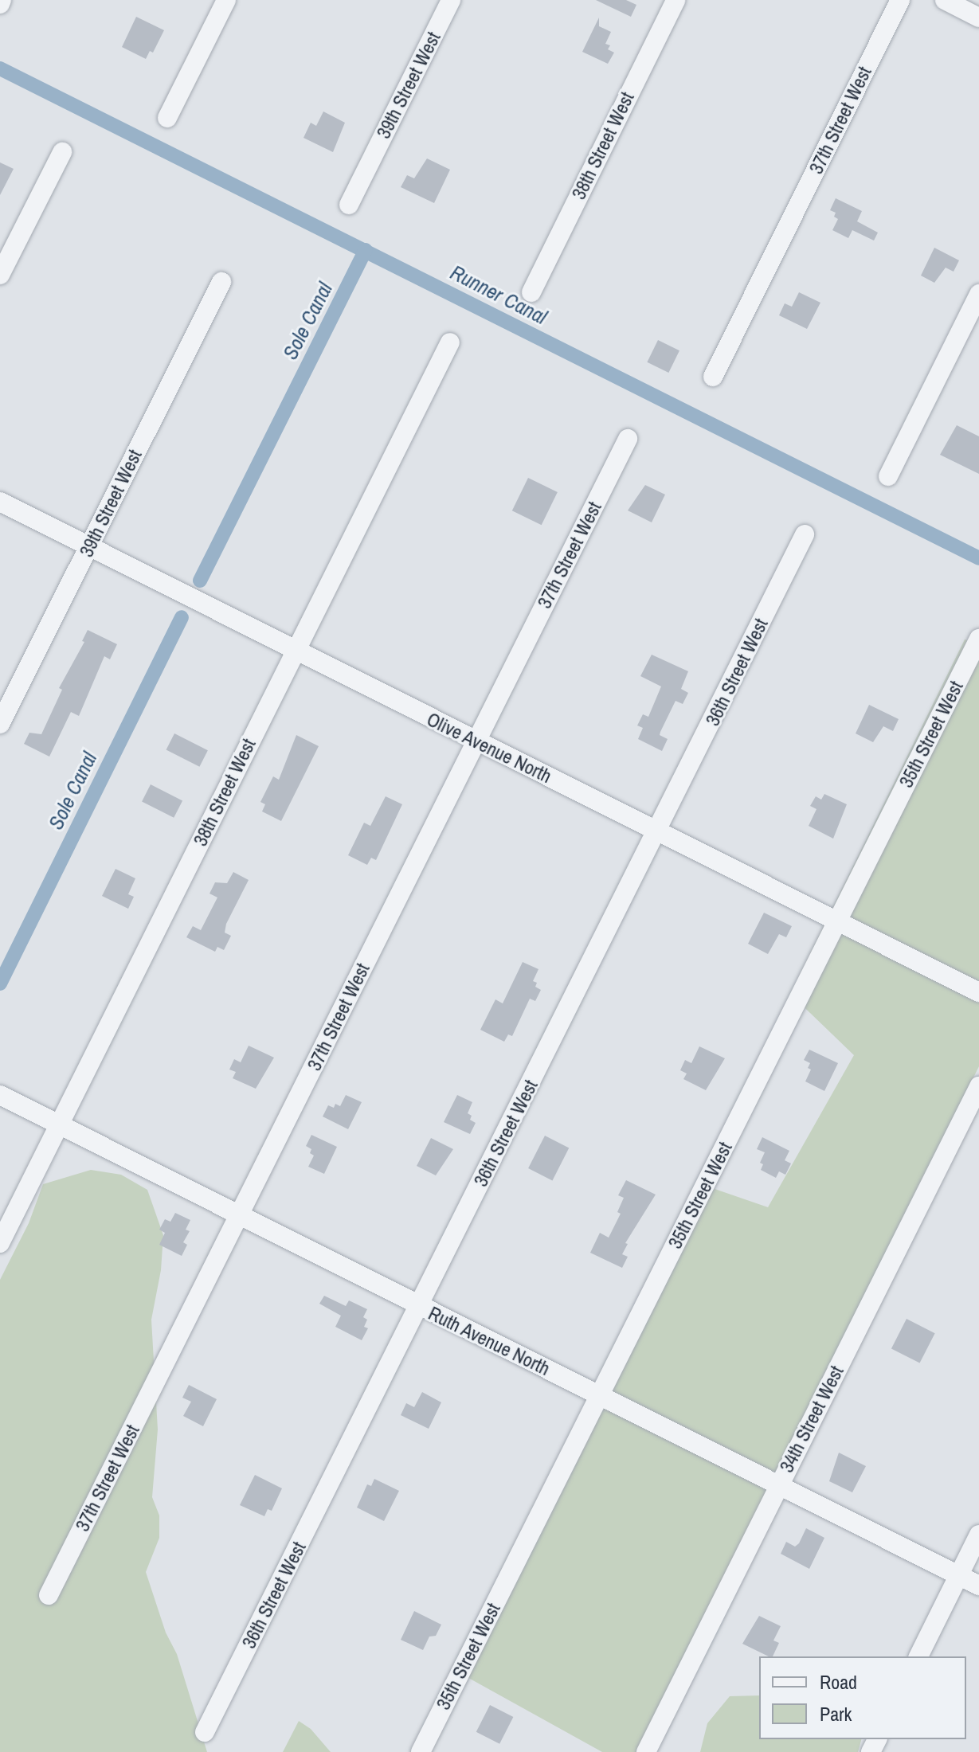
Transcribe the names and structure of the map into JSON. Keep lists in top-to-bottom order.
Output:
{
  "streets": {
    "street": [
      "39th Street West",
      "37th Street West",
      "38th Street West",
      "36th Street West",
      "35th Street West",
      "Olive Avenue North",
      "Ruth Avenue North",
      "34th Street West"
    ]
  },
  "crossings": [
    ["39th Street West", "Olive Avenue North"],
    ["37th Street West", "Olive Avenue North"],
    ["37th Street West", "Ruth Avenue North"],
    ["38th Street West", "Olive Avenue North"],
    ["38th Street West", "Ruth Avenue North"],
    ["36th Street West", "Olive Avenue North"],
    ["36th Street West", "Ruth Avenue North"],
    ["35th Street West", "Olive Avenue North"],
    ["35th Street West", "Ruth Avenue North"],
    ["Ruth Avenue North", "34th Street West"]
  ],
  "water": ["Runner Canal", "Sole Canal"],
  "legend": ["Road", "Park"]
}
